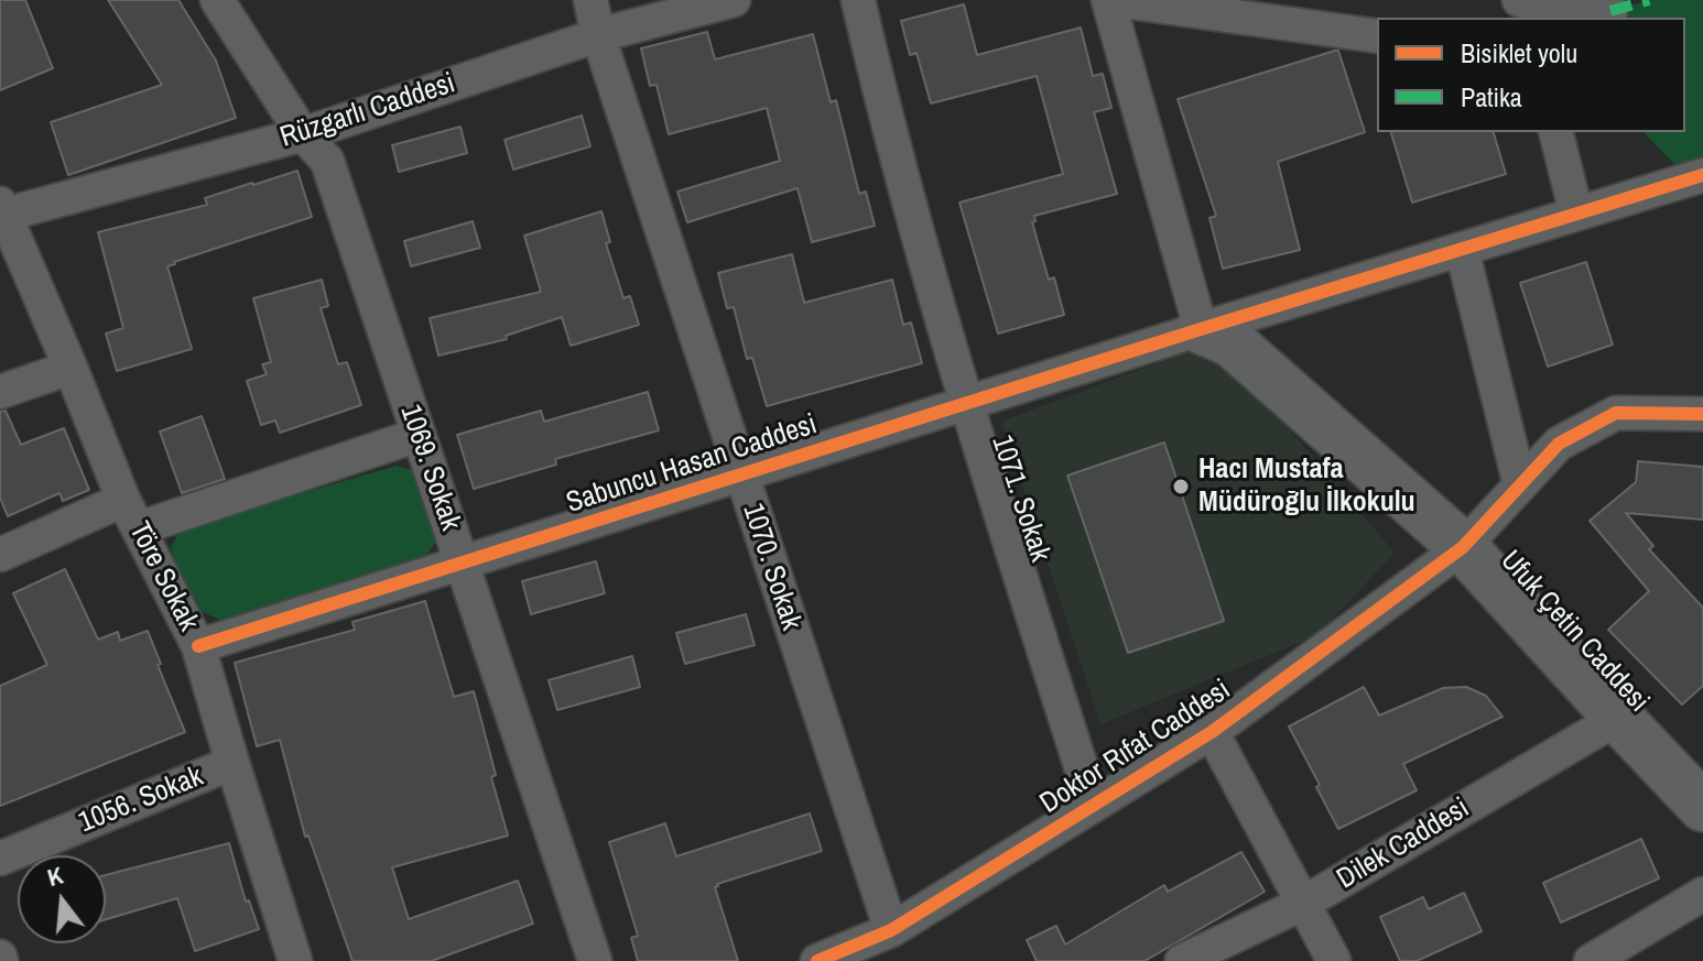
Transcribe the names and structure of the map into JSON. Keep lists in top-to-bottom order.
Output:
{
  "streets": {
    "street": [
      "Rüzgarlı Caddesi",
      "Sabuncu Hasan Caddesi",
      "1069. Sokak",
      "1071. Sokak",
      "1070. Sokak",
      "Töre Sokak",
      "Ufuk Çetin Caddesi",
      "Doktor Rıfat Caddesi",
      "1056. Sokak",
      "Dilek Caddesi"
    ]
  },
  "crossings": [
    ["Rüzgarlı Caddesi", "1069. Sokak"],
    ["Rüzgarlı Caddesi", "1070. Sokak"],
    ["Rüzgarlı Caddesi", "Töre Sokak"],
    ["Sabuncu Hasan Caddesi", "1069. Sokak"],
    ["Sabuncu Hasan Caddesi", "1071. Sokak"],
    ["Sabuncu Hasan Caddesi", "1070. Sokak"],
    ["Sabuncu Hasan Caddesi", "Töre Sokak"],
    ["Sabuncu Hasan Caddesi", "Ufuk Çetin Caddesi"],
    ["1071. Sokak", "Doktor Rıfat Caddesi"],
    ["1070. Sokak", "Doktor Rıfat Caddesi"],
    ["Töre Sokak", "1056. Sokak"],
    ["Ufuk Çetin Caddesi", "Doktor Rıfat Caddesi"],
    ["Ufuk Çetin Caddesi", "Dilek Caddesi"]
  ],
  "places": ["Hacı Mustafa Müdüroğlu İlkokulu"],
  "legend": ["Bisiklet yolu", "Patika"],
  "north": "top"
}
